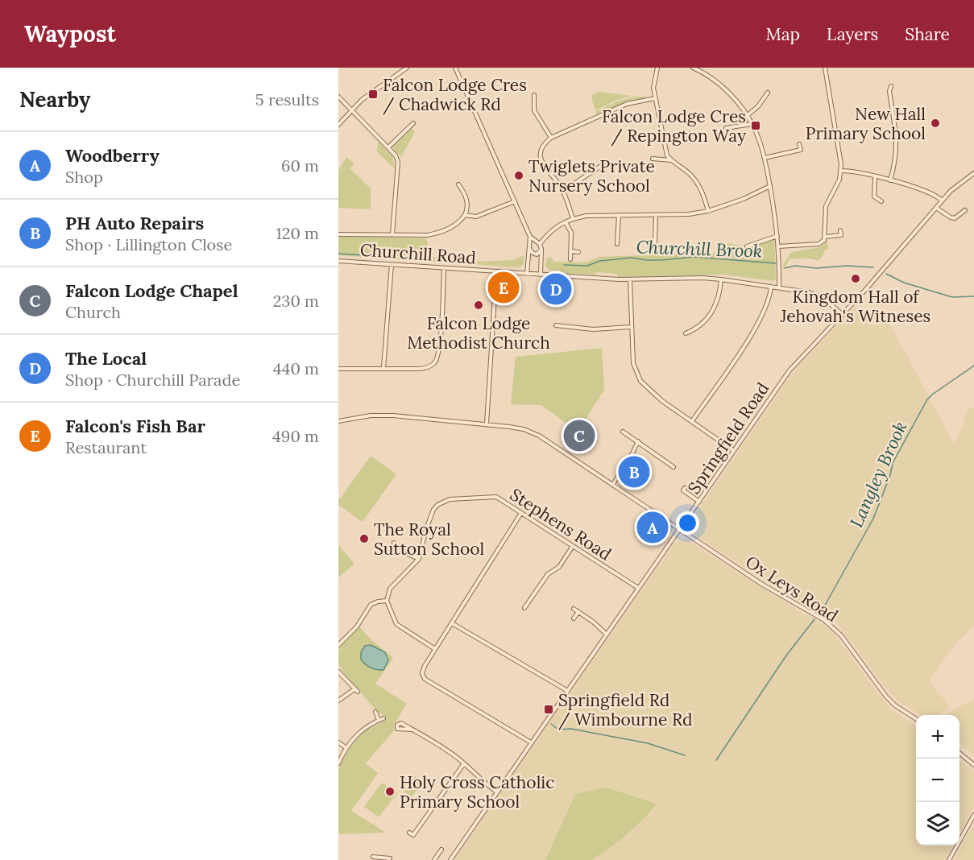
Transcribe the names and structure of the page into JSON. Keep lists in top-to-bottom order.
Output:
{
  "streets": {
    "street": [
      "Churchill Road",
      "Springfield Road",
      "Stephens Road",
      "Ox Leys Road"
    ]
  },
  "crossings": [
    ["Springfield Road", "Stephens Road"],
    ["Springfield Road", "Ox Leys Road"]
  ],
  "water": ["Churchill Brook", "Langley Brook"],
  "places": {
    "transit": ["Falcon Lodge Cres / Chadwick Rd", "Falcon Lodge Cres / Repington Way", "Springfield Rd / Wimbourne Rd"],
    "other": [
      "New Hall Primary School",
      "Twiglets Private Nursery School",
      "Kingdom Hall of Jehovah's Witneses",
      "Falcon Lodge Methodist Church",
      "The Royal Sutton School",
      "Holy Cross Catholic Primary School"
    ]
  },
  "page": {
    "header": "Waypost",
    "nav": ["Map", "Layers", "Share"],
    "heading": ["Nearby", "5 results"],
    "list": [
      {
        "mark": "A",
        "name": "Woodberry",
        "note": "Shop",
        "value": "60 m"
      },
      {
        "mark": "B",
        "name": "PH Auto Repairs",
        "note": "Shop · Lillington Close",
        "value": "120 m"
      },
      {
        "mark": "C",
        "name": "Falcon Lodge Chapel",
        "note": "Church",
        "value": "230 m"
      },
      {
        "mark": "D",
        "name": "The Local",
        "note": "Shop · Churchill Parade",
        "value": "440 m"
      },
      {
        "mark": "E",
        "name": "Falcon's Fish Bar",
        "note": "Restaurant",
        "value": "490 m"
      }
    ],
    "pins": [
      "E",
      "D",
      "C",
      "B",
      "A"
    ],
    "map_buttons": ["+", "−"]
  }
}
